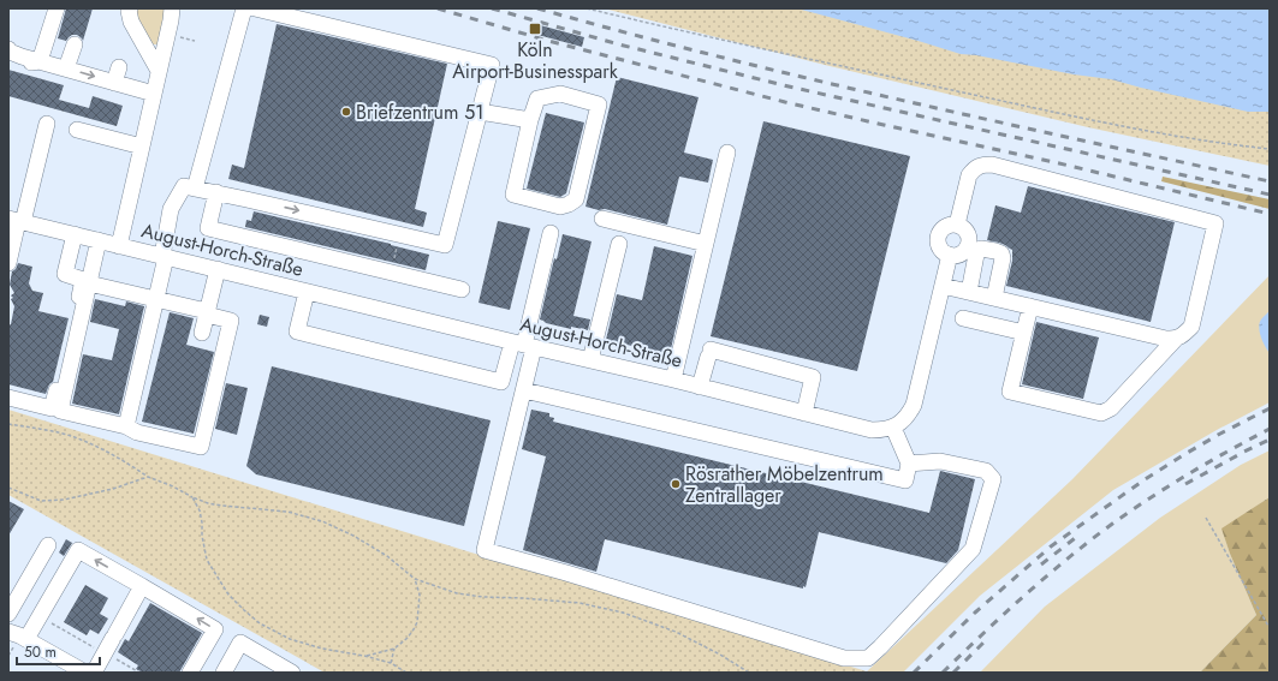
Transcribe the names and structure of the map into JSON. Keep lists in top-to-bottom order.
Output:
{
  "streets": {
    "street": ["August-Horch-Straße"]
  },
  "places": {
    "transit": ["Köln Airport-Businesspark"],
    "other": ["Briefzentrum 51", "Rösrather Möbelzentrum Zentrallager"]
  },
  "scale_bar": "50 m"
}
